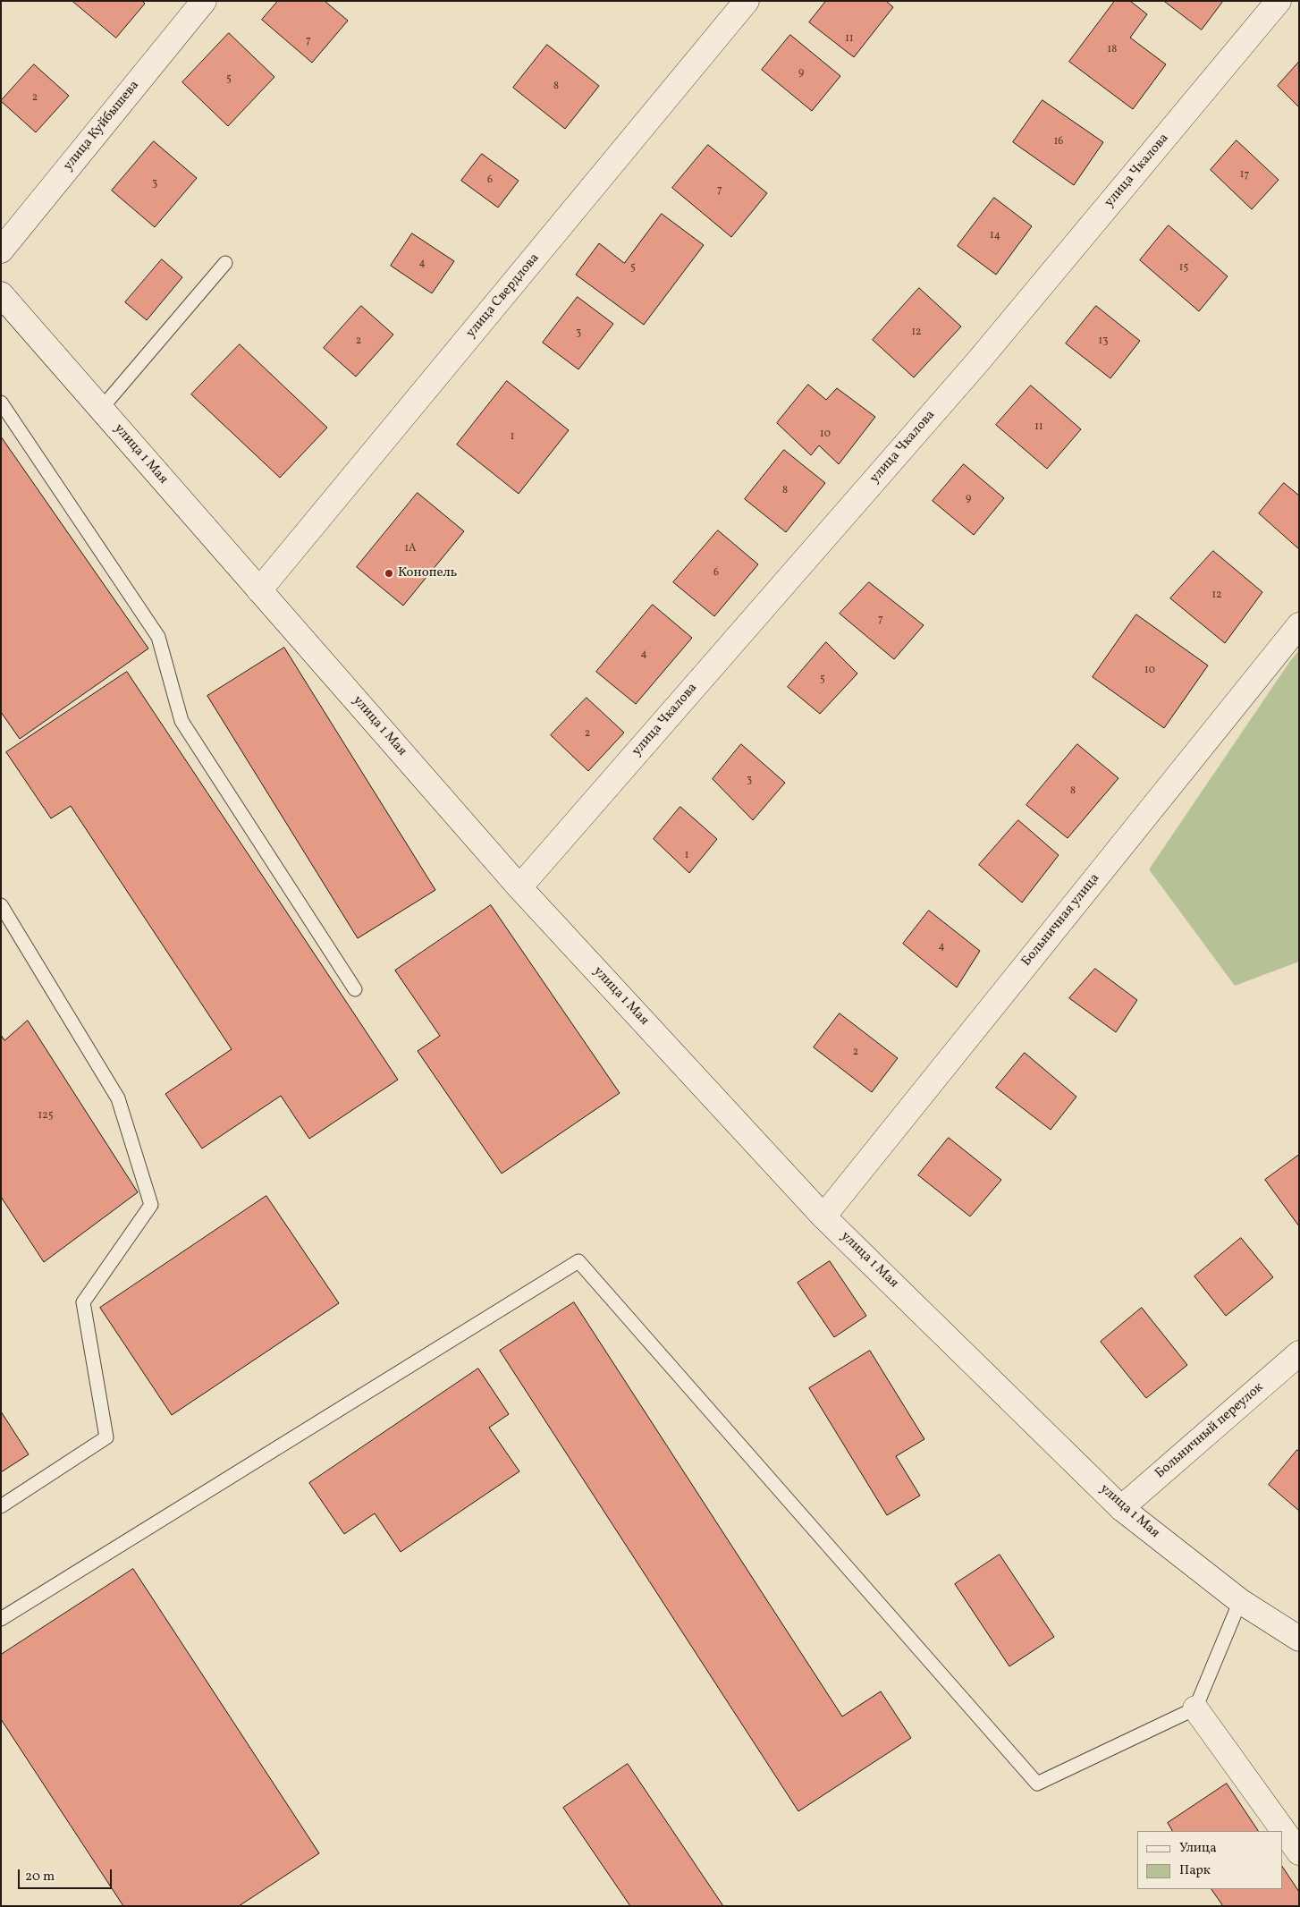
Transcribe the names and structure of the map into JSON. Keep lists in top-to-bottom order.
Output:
{
  "streets": {
    "street": [
      "улица Куйбышева",
      "улица Чкалова",
      "улица Свердлова",
      "улица 1 Мая",
      "Больничная улица",
      "Больничный переулок"
    ]
  },
  "crossings": [
    ["улица Чкалова", "улица 1 Мая"],
    ["улица Свердлова", "улица 1 Мая"],
    ["улица 1 Мая", "Больничная улица"],
    ["улица 1 Мая", "Больничный переулок"]
  ],
  "places": ["Конопель"],
  "house_numbers": [
    "11",
    "7",
    "18",
    "9",
    "5",
    "8",
    "2",
    "16",
    "17",
    "6",
    "3",
    "7",
    "14",
    "4",
    "5",
    "15",
    "12",
    "3",
    "2",
    "13",
    "11",
    "10",
    "1",
    "8",
    "9",
    "1А",
    "6",
    "12",
    "7",
    "4",
    "10",
    "5",
    "2",
    "3",
    "8",
    "1",
    "4",
    "2",
    "125"
  ],
  "legend": ["Улица", "Парк"],
  "scale_bar": "20 m"
}
